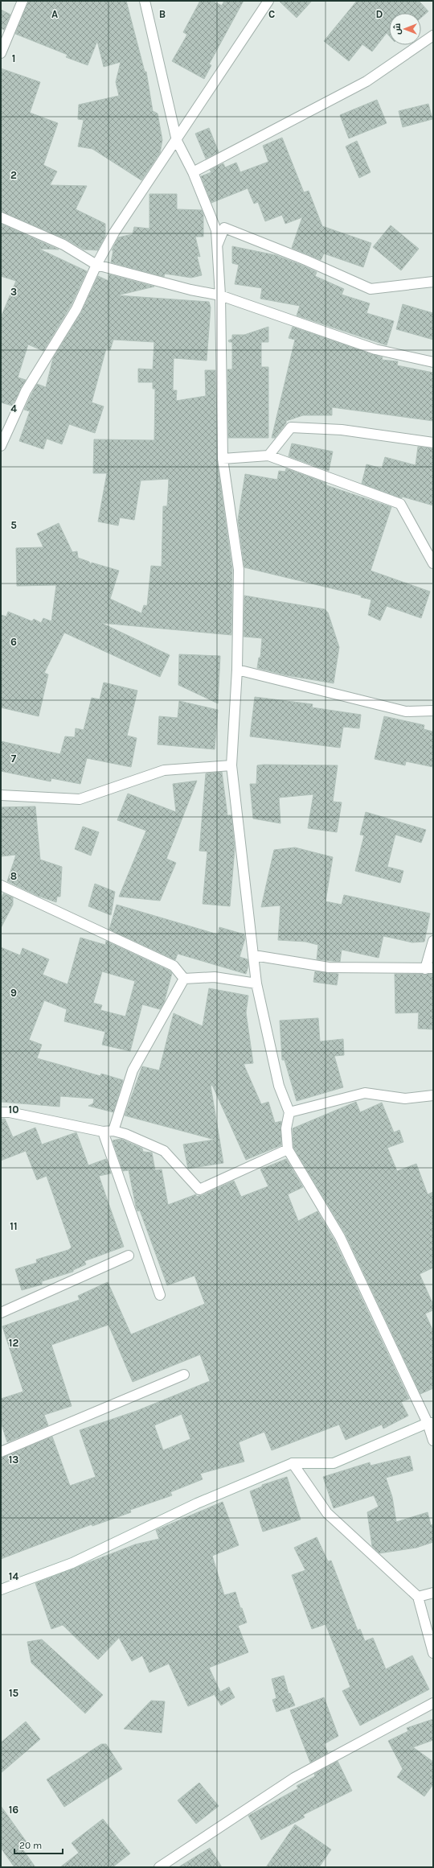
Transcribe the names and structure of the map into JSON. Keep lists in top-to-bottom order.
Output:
{
  "scale_bar": "20 m",
  "north": "left",
  "grid": {
    "columns": [
      "A",
      "B",
      "C",
      "D"
    ],
    "rows": [
      "1",
      "2",
      "3",
      "4",
      "5",
      "6",
      "7",
      "8",
      "9",
      "10",
      "11",
      "12",
      "13",
      "14",
      "15",
      "16"
    ]
  }
}
